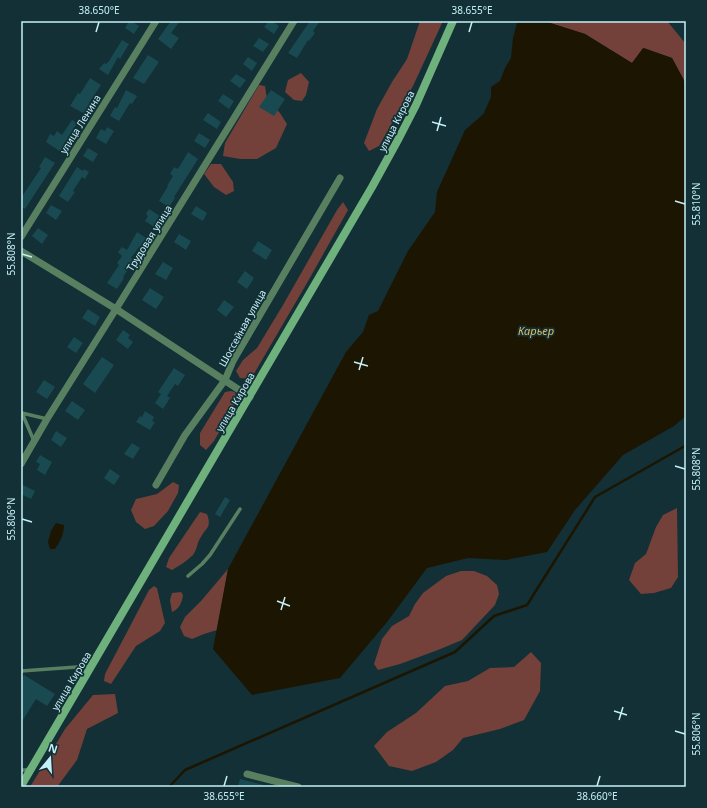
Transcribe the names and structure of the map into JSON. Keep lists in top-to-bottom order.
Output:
{
  "streets": {
    "main road": ["улица Кирова"],
    "street": ["улица Ленина", "Трудовая улица", "Шоссейная улица"]
  },
  "water": ["Карьер"],
  "north": "top",
  "coordinates": [
    "38.650°E",
    "38.655°E",
    "55.810°N",
    "55.808°N",
    "55.806°N",
    "38.660°E"
  ]
}
